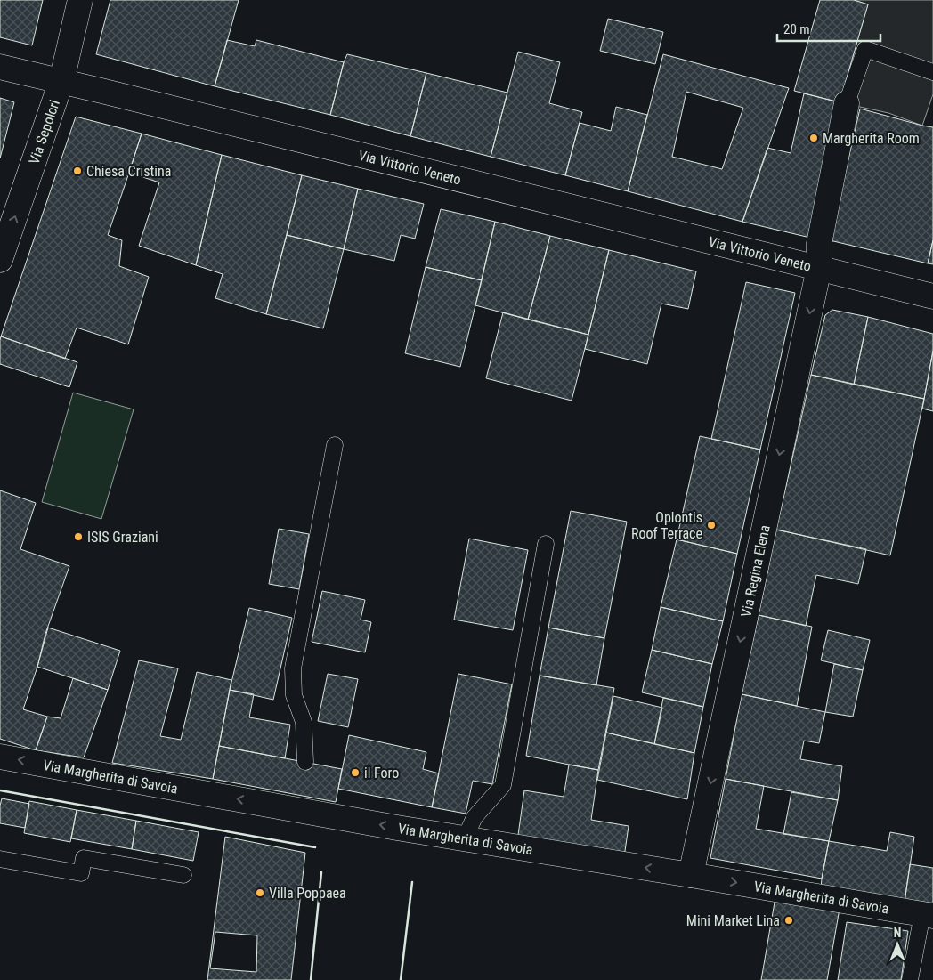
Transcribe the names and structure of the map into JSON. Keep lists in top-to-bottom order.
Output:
{
  "streets": {
    "street": [
      "Via Sepolcri",
      "Via Vittorio Veneto",
      "Via Regina Elena",
      "Via Margherita di Savoia"
    ]
  },
  "crossings": [
    ["Via Sepolcri", "Via Vittorio Veneto"],
    ["Via Vittorio Veneto", "Via Regina Elena"],
    ["Via Regina Elena", "Via Margherita di Savoia"]
  ],
  "one_way": ["Via Sepolcri", "Via Regina Elena"],
  "places": [
    "Margherita Room",
    "Chiesa Cristina",
    "Oplontis Roof Terrace",
    "ISIS Graziani",
    "il Foro",
    "Villa Poppaea",
    "Mini Market Lina"
  ],
  "scale_bar": "20 m",
  "north": "top"
}
